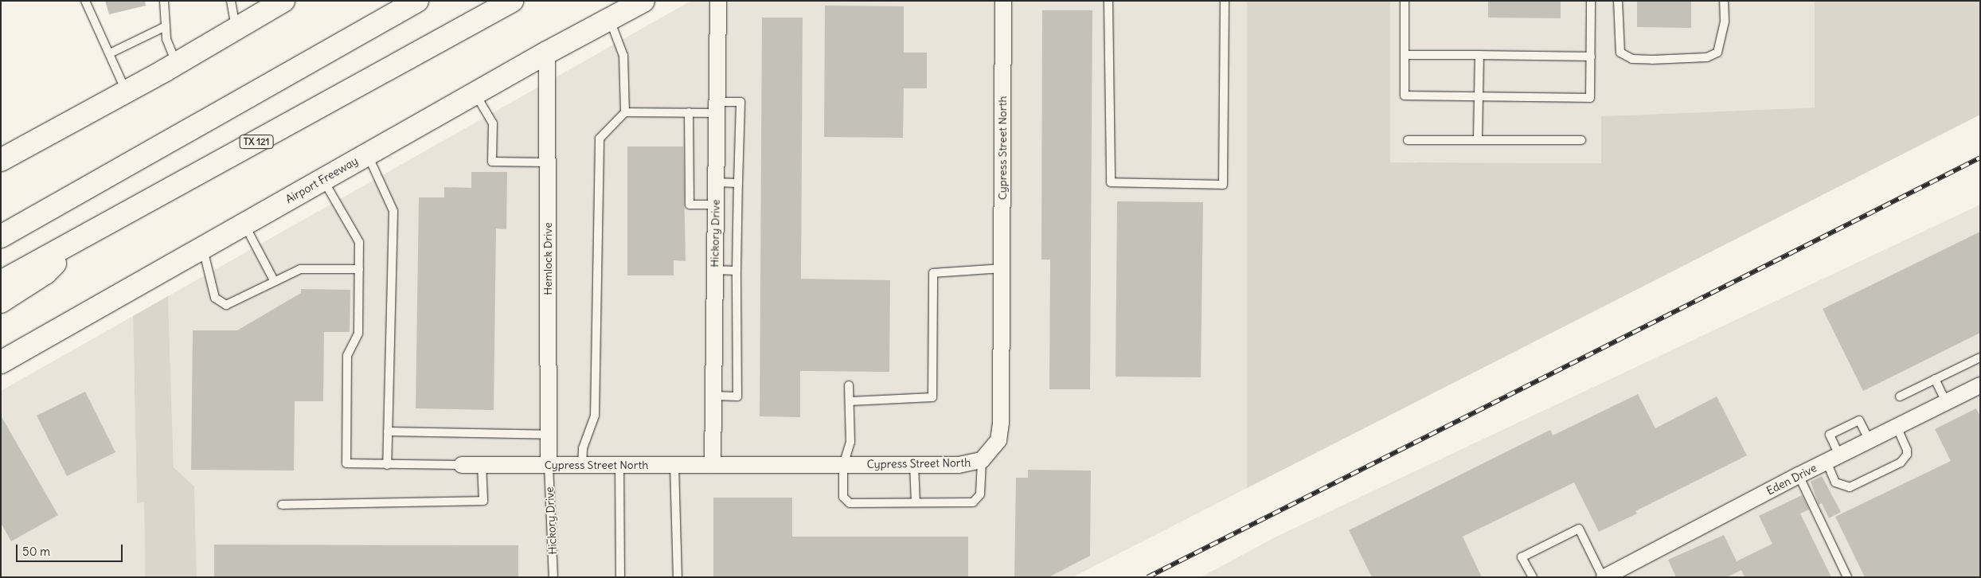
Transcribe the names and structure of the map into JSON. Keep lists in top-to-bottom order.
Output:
{
  "streets": {
    "main road": ["TX 121", "Airport Freeway"],
    "street": [
      "Cypress Street North",
      "Hickory Drive",
      "Hemlock Drive",
      "Eden Drive"
    ]
  },
  "crossings": [
    ["Cypress Street North", "Hickory Drive"],
    ["Cypress Street North", "Hemlock Drive"],
    ["Airport Freeway", "Hemlock Drive"],
    ["Hickory Drive", "Hemlock Drive"]
  ],
  "scale_bar": "50 m"
}
